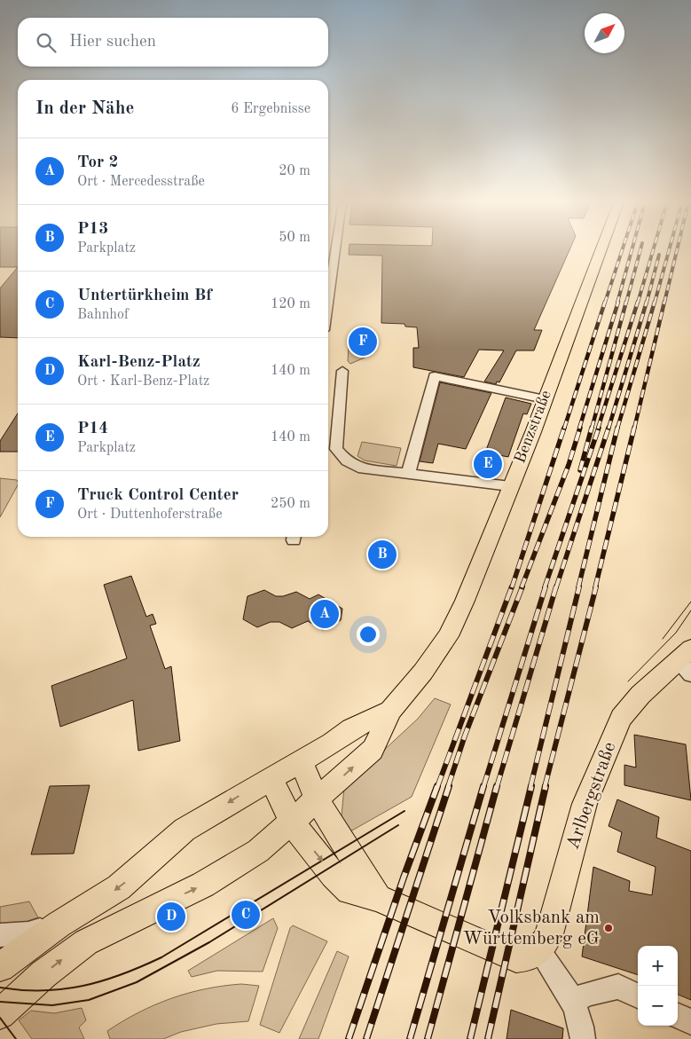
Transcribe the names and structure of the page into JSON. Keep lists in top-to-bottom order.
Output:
{
  "streets": {
    "main road": ["Benzstraße", "Arlbergstraße"]
  },
  "places": ["Volksbank am Württemberg eG"],
  "north": "top right",
  "page": {
    "search": "Hier suchen",
    "heading": ["In der Nähe", "6 Ergebnisse"],
    "list": [
      {
        "mark": "A",
        "name": "Tor 2",
        "note": "Ort · Mercedesstraße",
        "value": "20 m"
      },
      {
        "mark": "B",
        "name": "P13",
        "note": "Parkplatz",
        "value": "50 m"
      },
      {
        "mark": "C",
        "name": "Untertürkheim Bf",
        "note": "Bahnhof",
        "value": "120 m"
      },
      {
        "mark": "D",
        "name": "Karl-Benz-Platz",
        "note": "Ort · Karl-Benz-Platz",
        "value": "140 m"
      },
      {
        "mark": "E",
        "name": "P14",
        "note": "Parkplatz",
        "value": "140 m"
      },
      {
        "mark": "F",
        "name": "Truck Control Center",
        "note": "Ort · Duttenhoferstraße",
        "value": "250 m"
      }
    ],
    "pins": [
      "F",
      "E",
      "B",
      "A",
      "C",
      "D"
    ],
    "map_buttons": ["+", "−"]
  }
}
